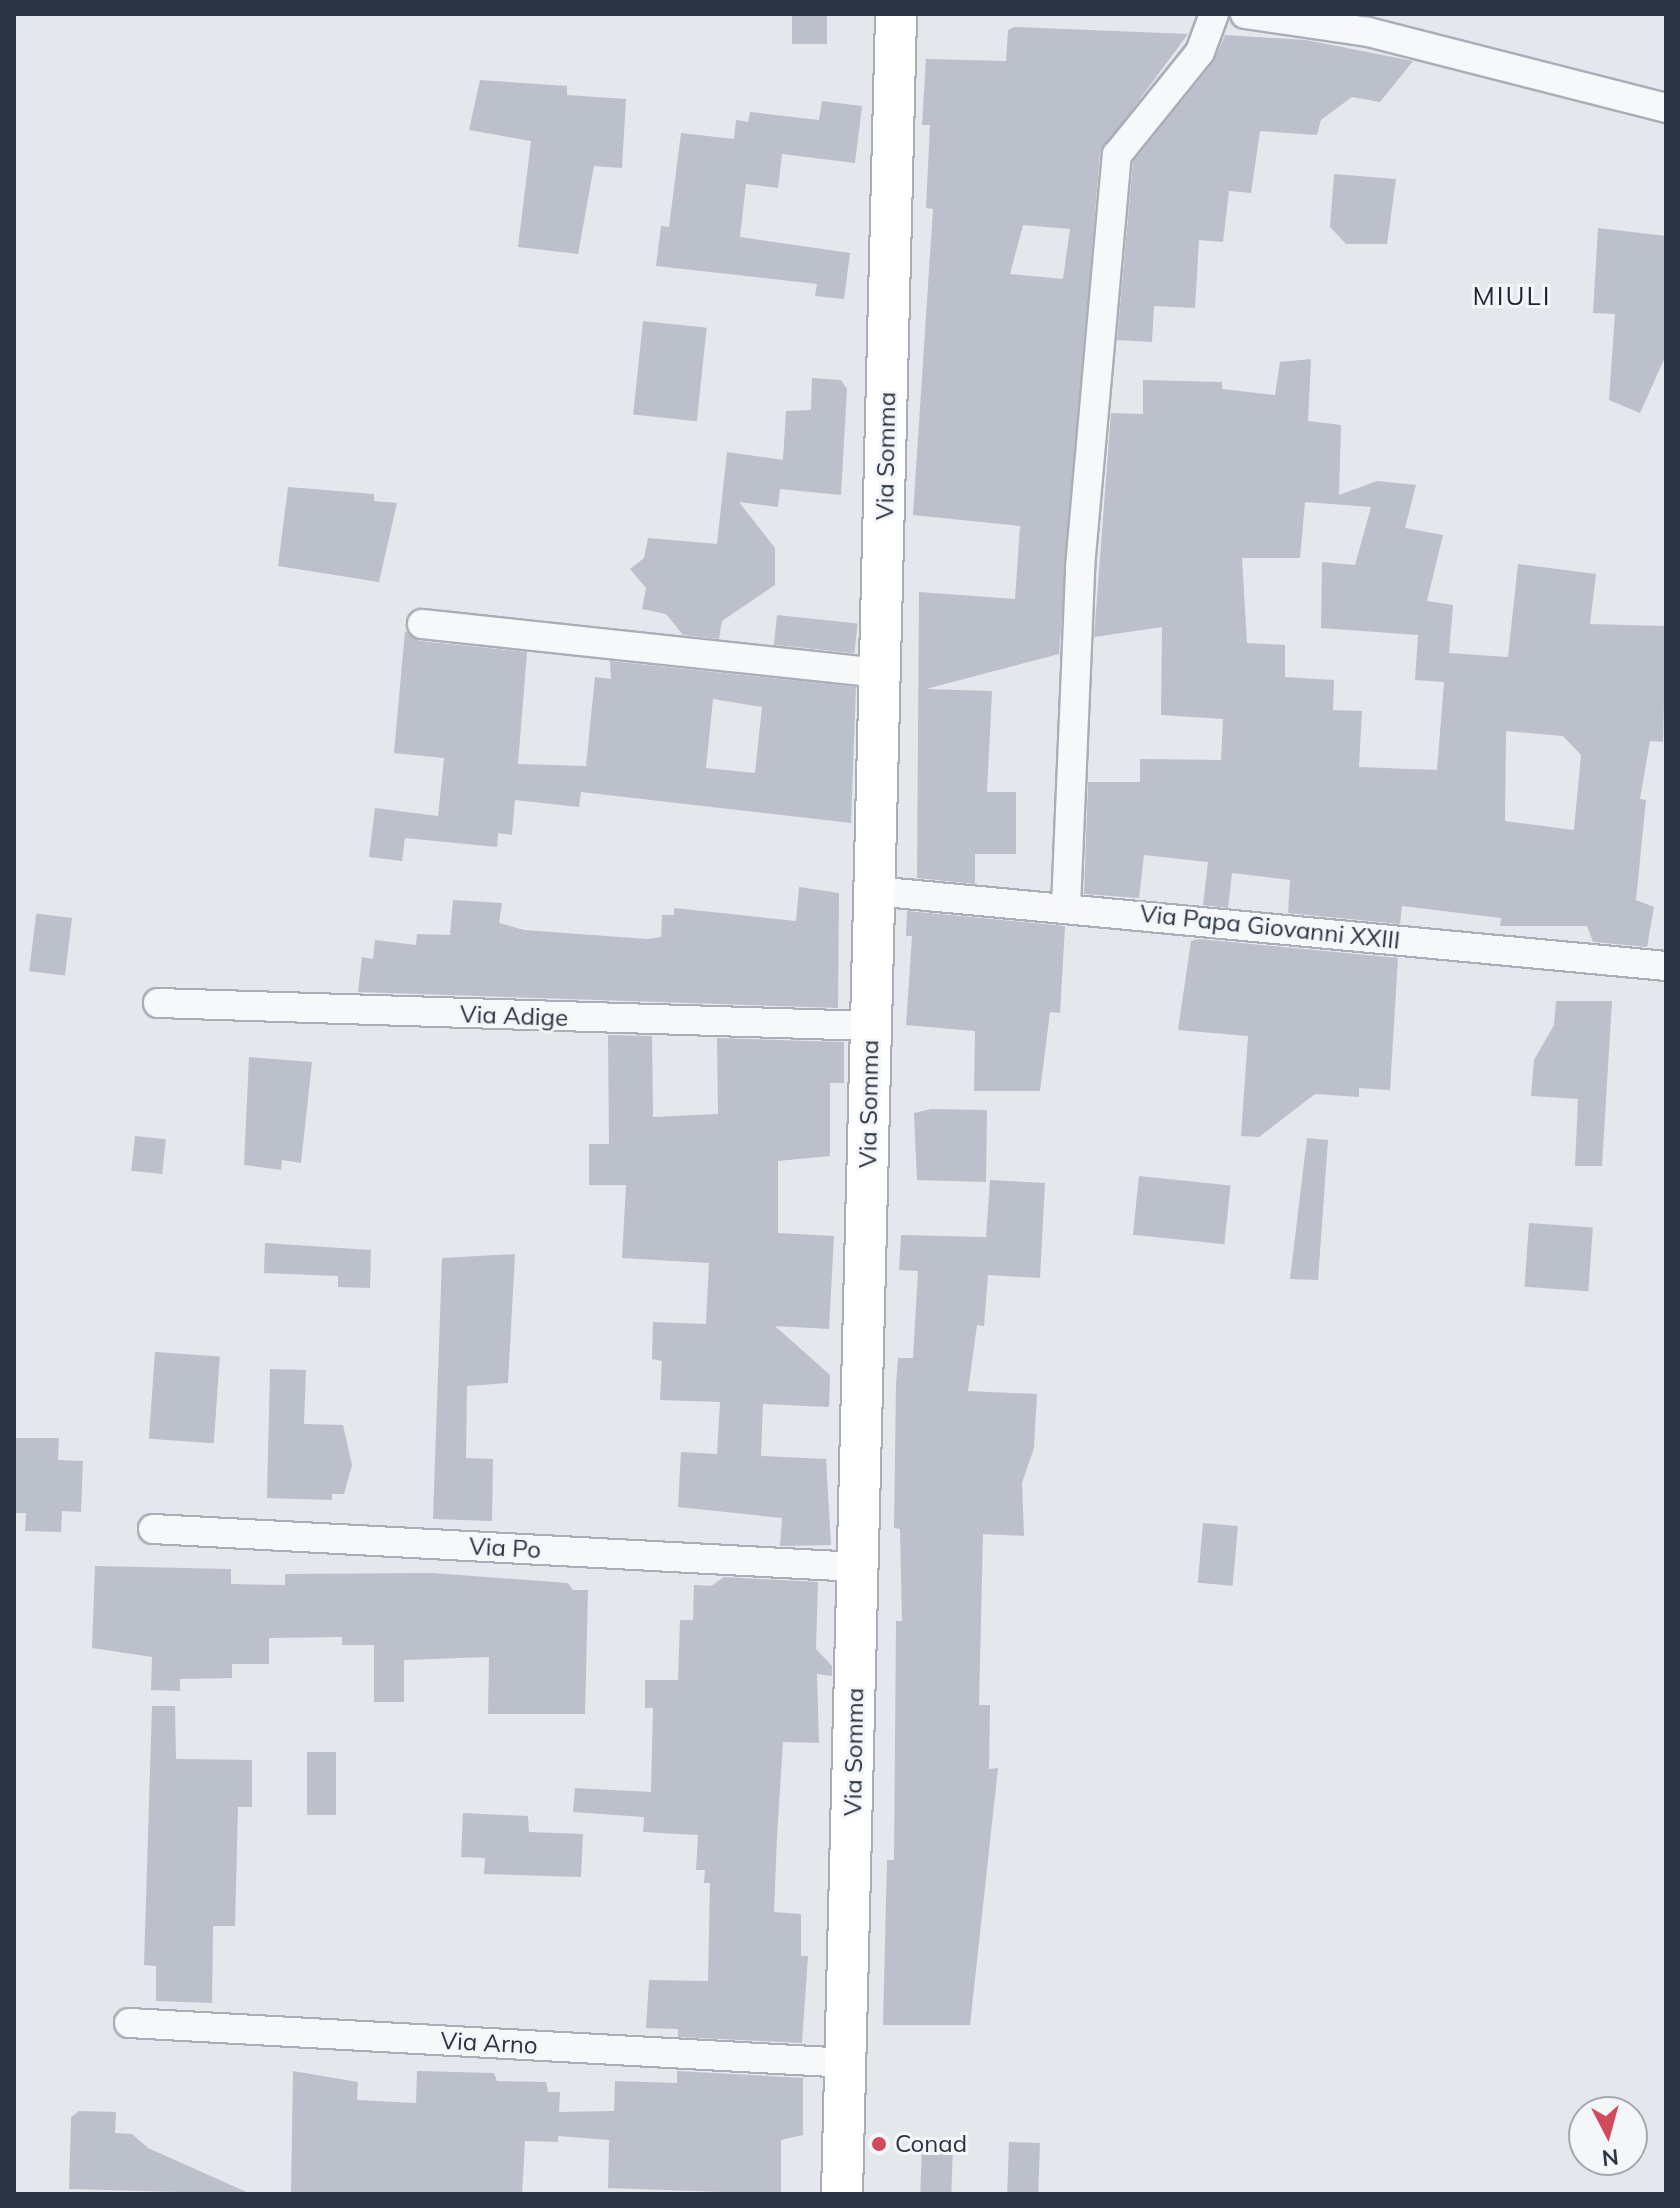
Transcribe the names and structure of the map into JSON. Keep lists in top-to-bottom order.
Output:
{
  "streets": {
    "street": [
      "Via Somma",
      "Via Papa Giovanni XXIII",
      "Via Adige",
      "Via Po",
      "Via Arno"
    ]
  },
  "crossings": [
    ["Via Somma", "Via Papa Giovanni XXIII"],
    ["Via Somma", "Via Adige"],
    ["Via Somma", "Via Po"],
    ["Via Somma", "Via Arno"]
  ],
  "districts": ["MIULI"],
  "places": ["Conad"],
  "north": "bottom"
}
